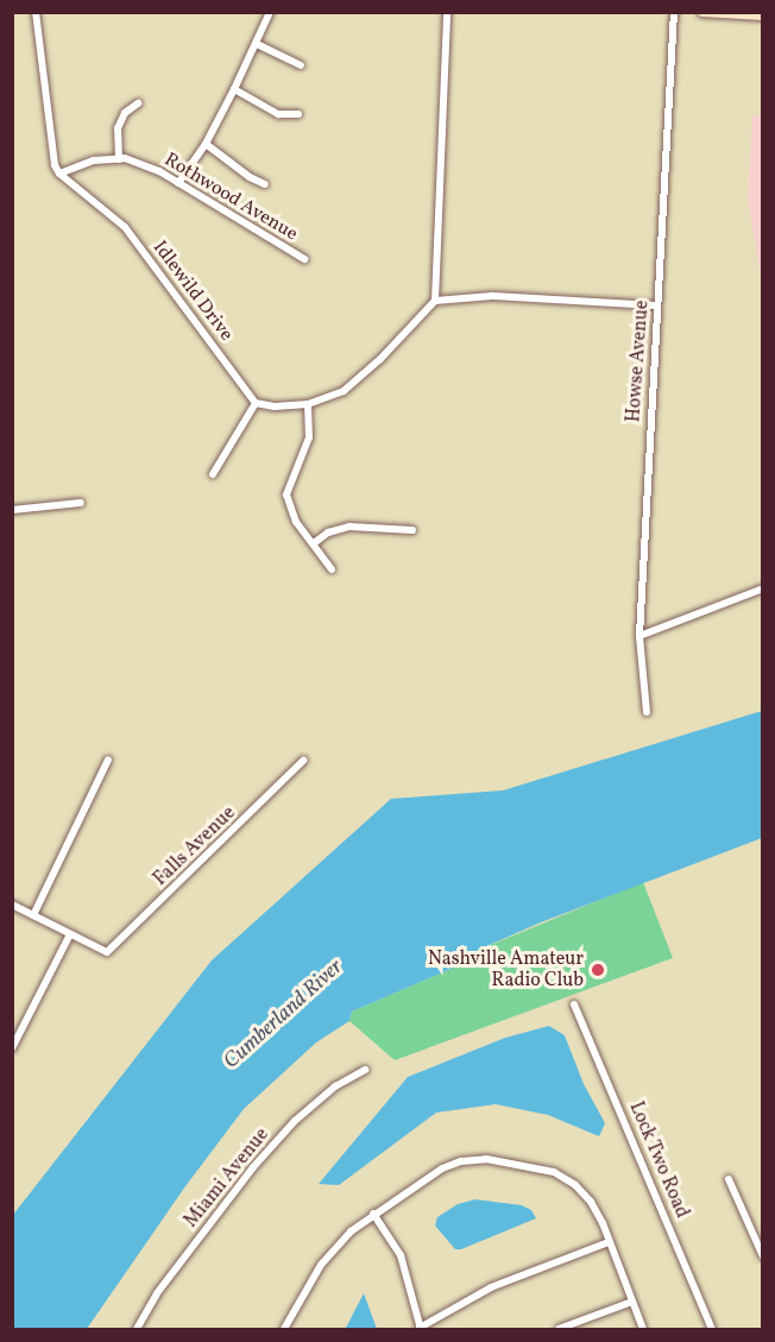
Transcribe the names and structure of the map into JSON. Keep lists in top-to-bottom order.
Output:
{
  "streets": {
    "street": [
      "Rothwood Avenue",
      "Idlewild Drive",
      "Howse Avenue",
      "Falls Avenue",
      "Lock Two Road",
      "Miami Avenue"
    ]
  },
  "crossings": [
    ["Rothwood Avenue", "Idlewild Drive"]
  ],
  "water": ["Cumberland River"],
  "places": ["Nashville Amateur Radio Club"]
}
